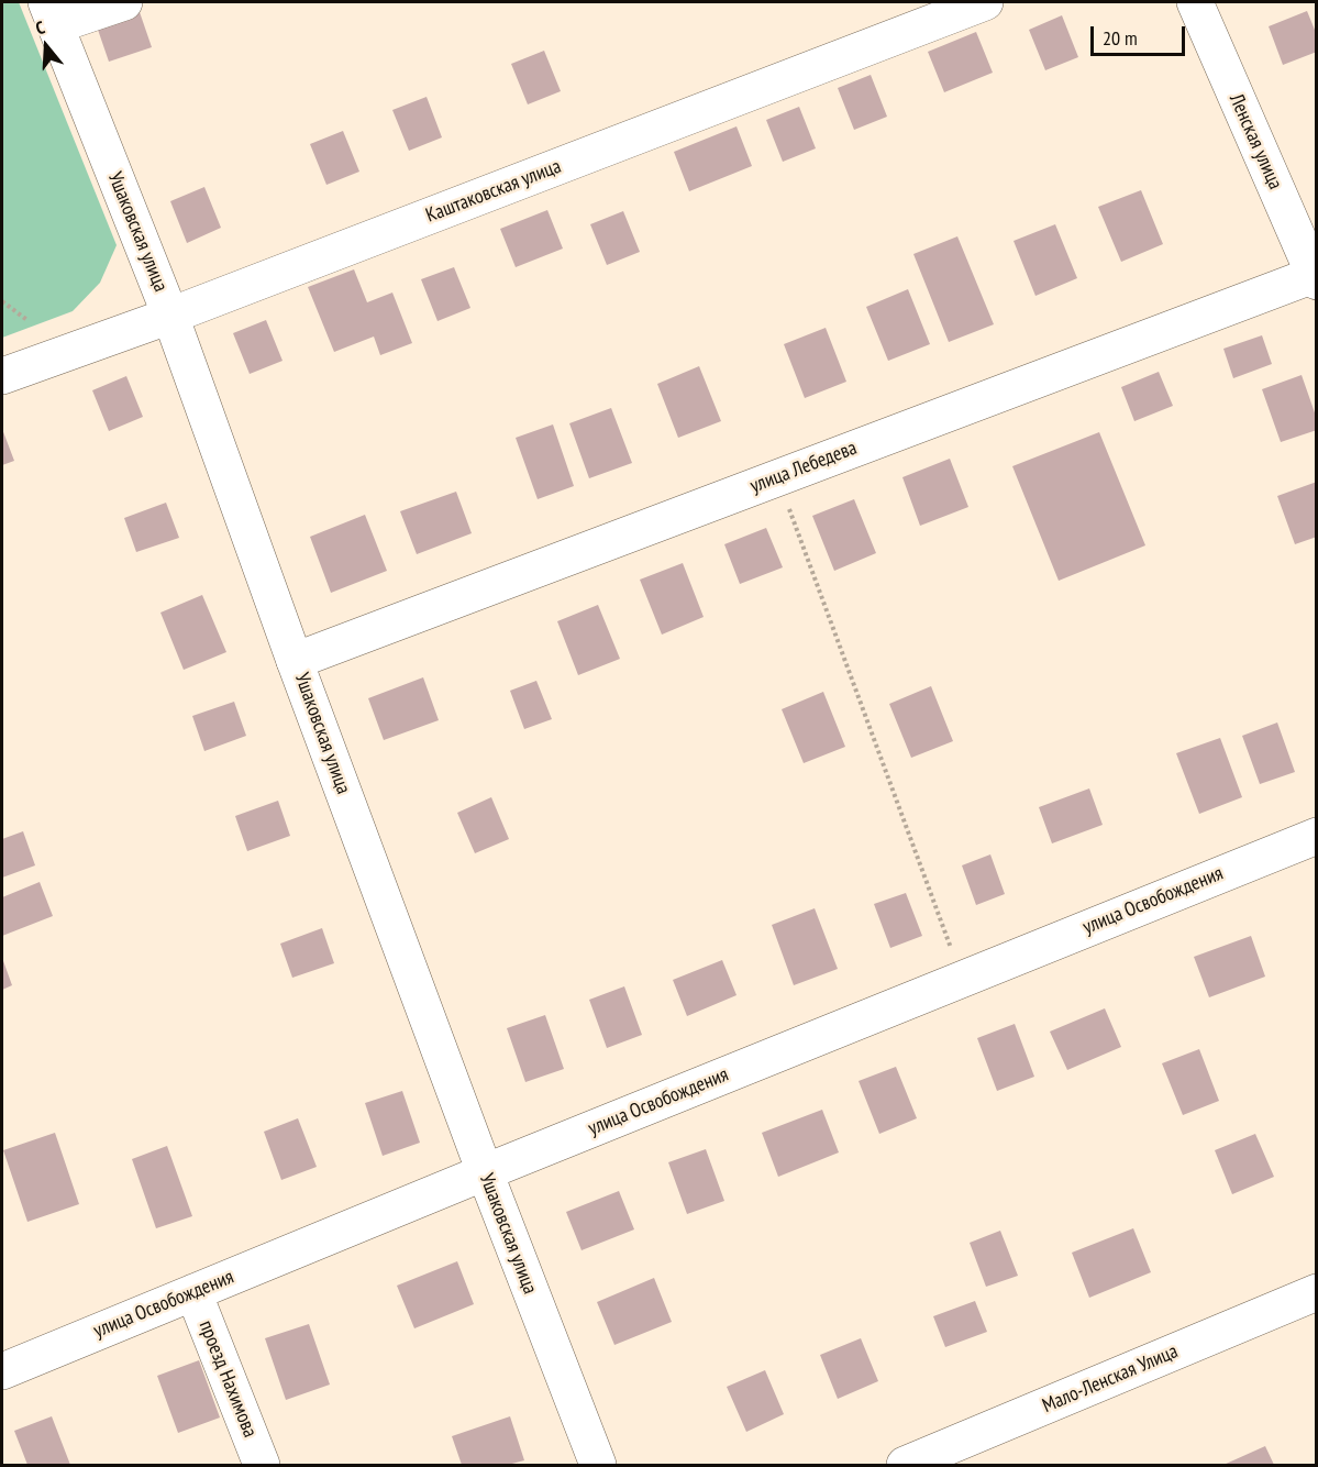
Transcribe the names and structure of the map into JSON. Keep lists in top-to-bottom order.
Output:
{
  "streets": {
    "street": [
      "Ленская улица",
      "Каштаковская улица",
      "Ушаковская улица",
      "улица Лебедева",
      "улица Освобождения",
      "проезд Нахимова",
      "Мало-Ленская Улица"
    ]
  },
  "crossings": [
    ["Ленская улица", "улица Лебедева"],
    ["Каштаковская улица", "Ушаковская улица"],
    ["Ушаковская улица", "улица Лебедева"],
    ["Ушаковская улица", "улица Освобождения"],
    ["улица Освобождения", "проезд Нахимова"]
  ],
  "scale_bar": "20 m",
  "north": "top"
}
